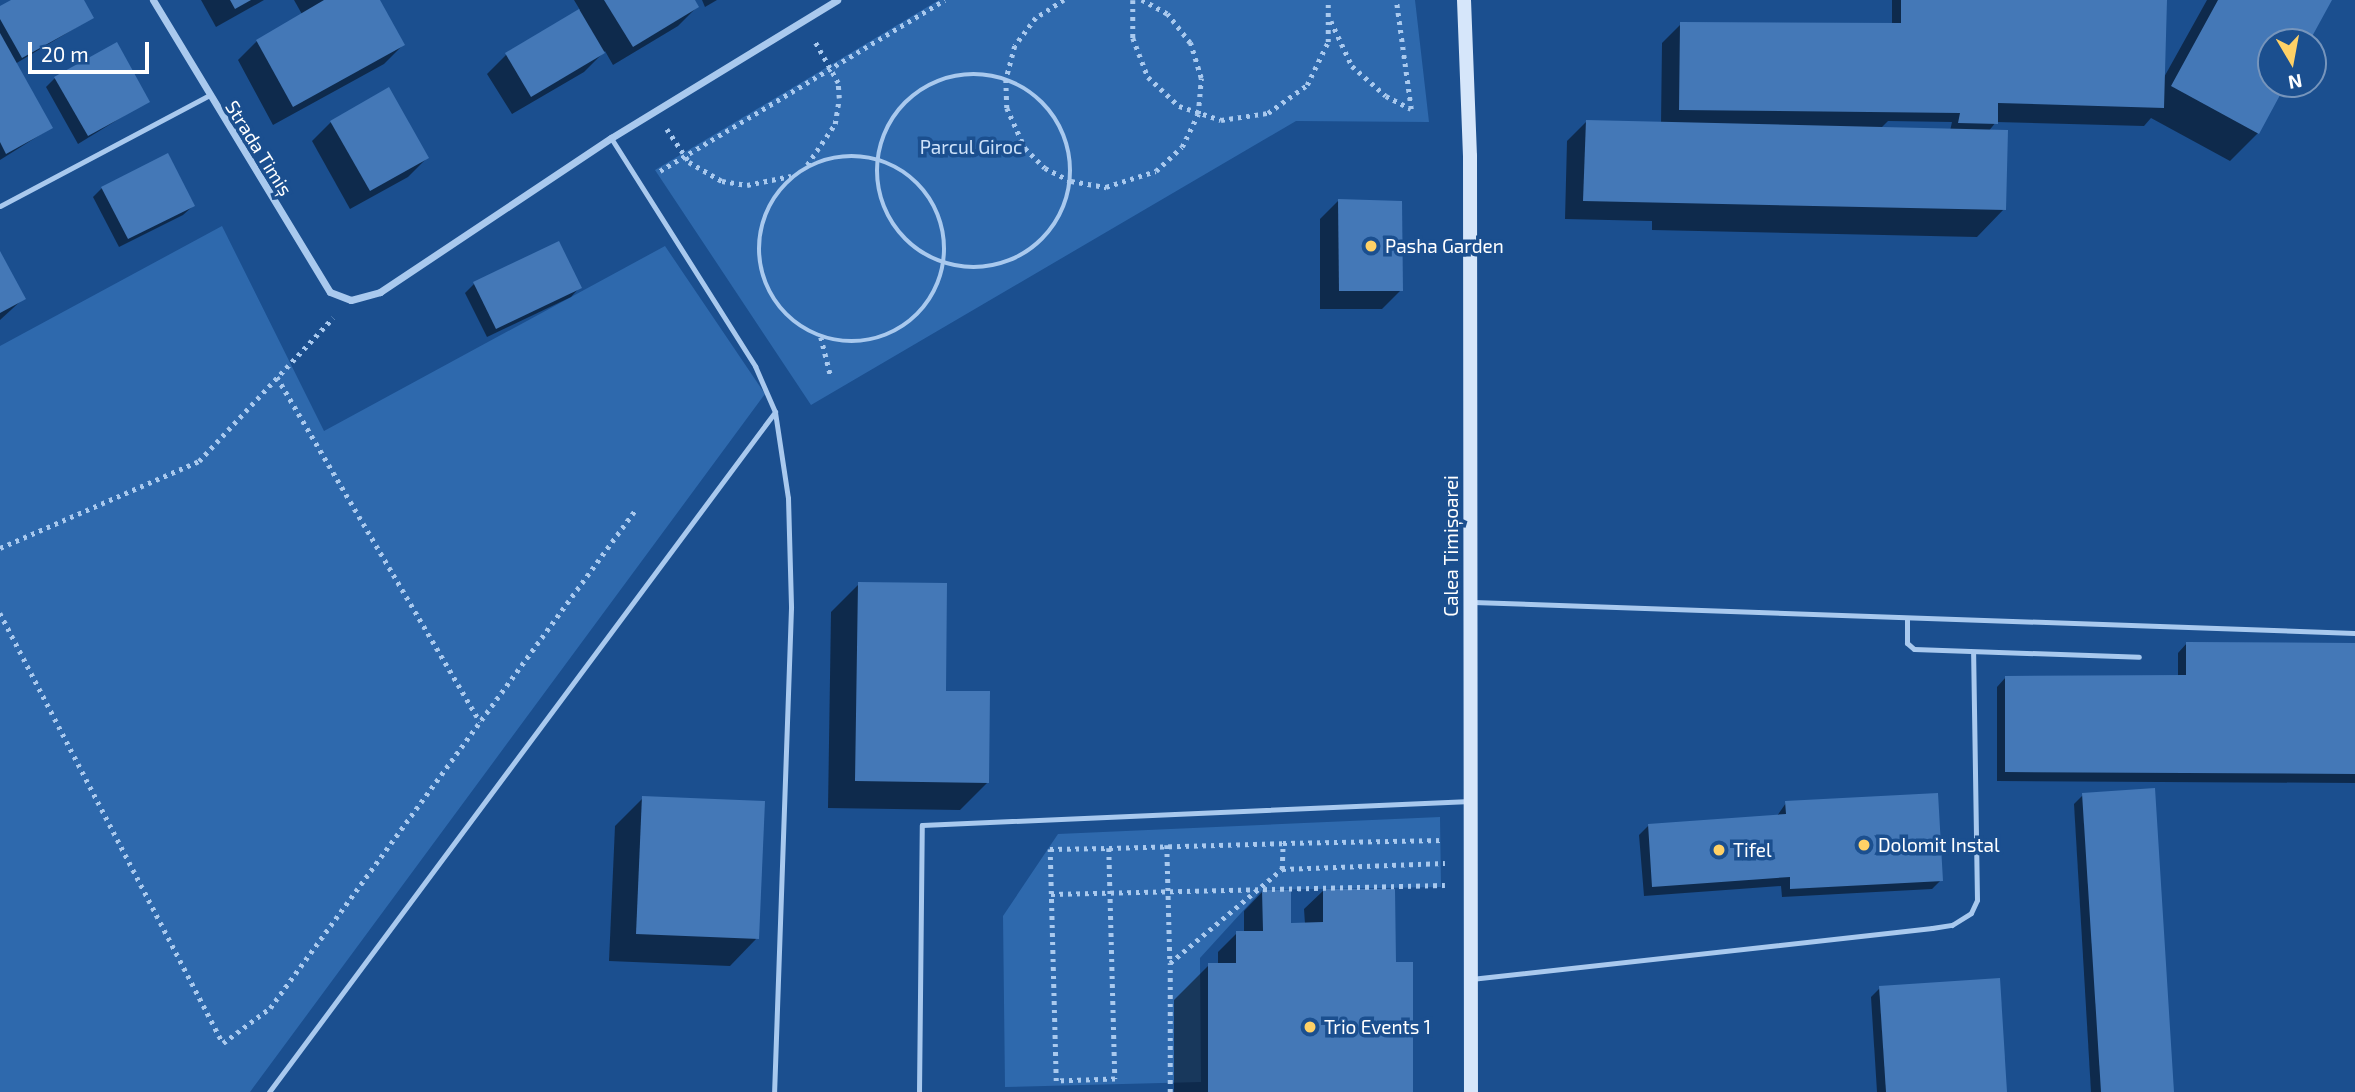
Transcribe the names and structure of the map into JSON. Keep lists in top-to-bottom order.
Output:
{
  "streets": {
    "main road": ["Calea Timișoarei"],
    "street": ["Strada Timiș"]
  },
  "parks": ["Parcul Giroc"],
  "places": [
    "Pasha Garden",
    "Dolomit Instal",
    "Tifel",
    "Trio Events 1"
  ],
  "scale_bar": "20 m",
  "north": "bottom"
}
